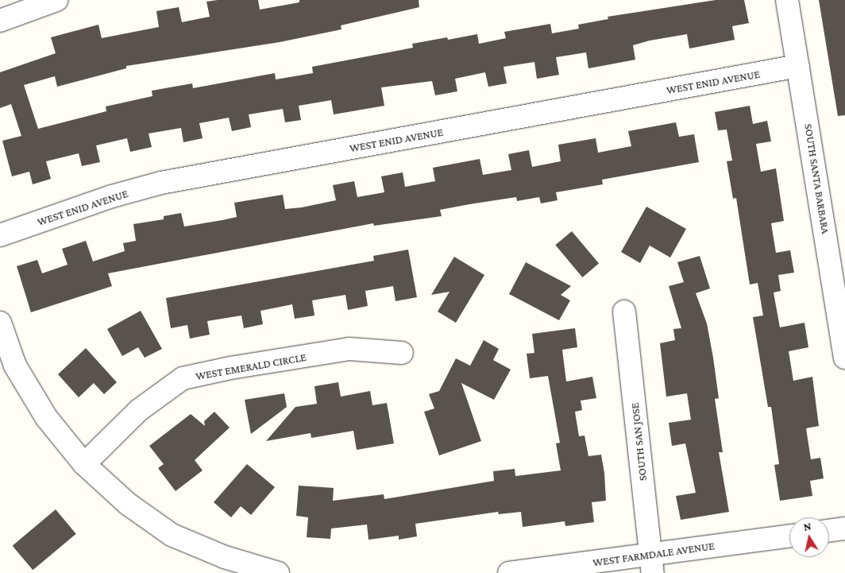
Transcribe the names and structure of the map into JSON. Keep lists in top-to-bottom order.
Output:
{
  "streets": {
    "street": [
      "WEST ENID AVENUE",
      "SOUTH SANTA BARBARA",
      "WEST EMERALD CIRCLE",
      "SOUTH SAN JOSE",
      "WEST FARMDALE AVENUE"
    ]
  },
  "crossings": [
    ["WEST ENID AVENUE", "SOUTH SANTA BARBARA"],
    ["SOUTH SAN JOSE", "WEST FARMDALE AVENUE"]
  ],
  "north": "top"
}
